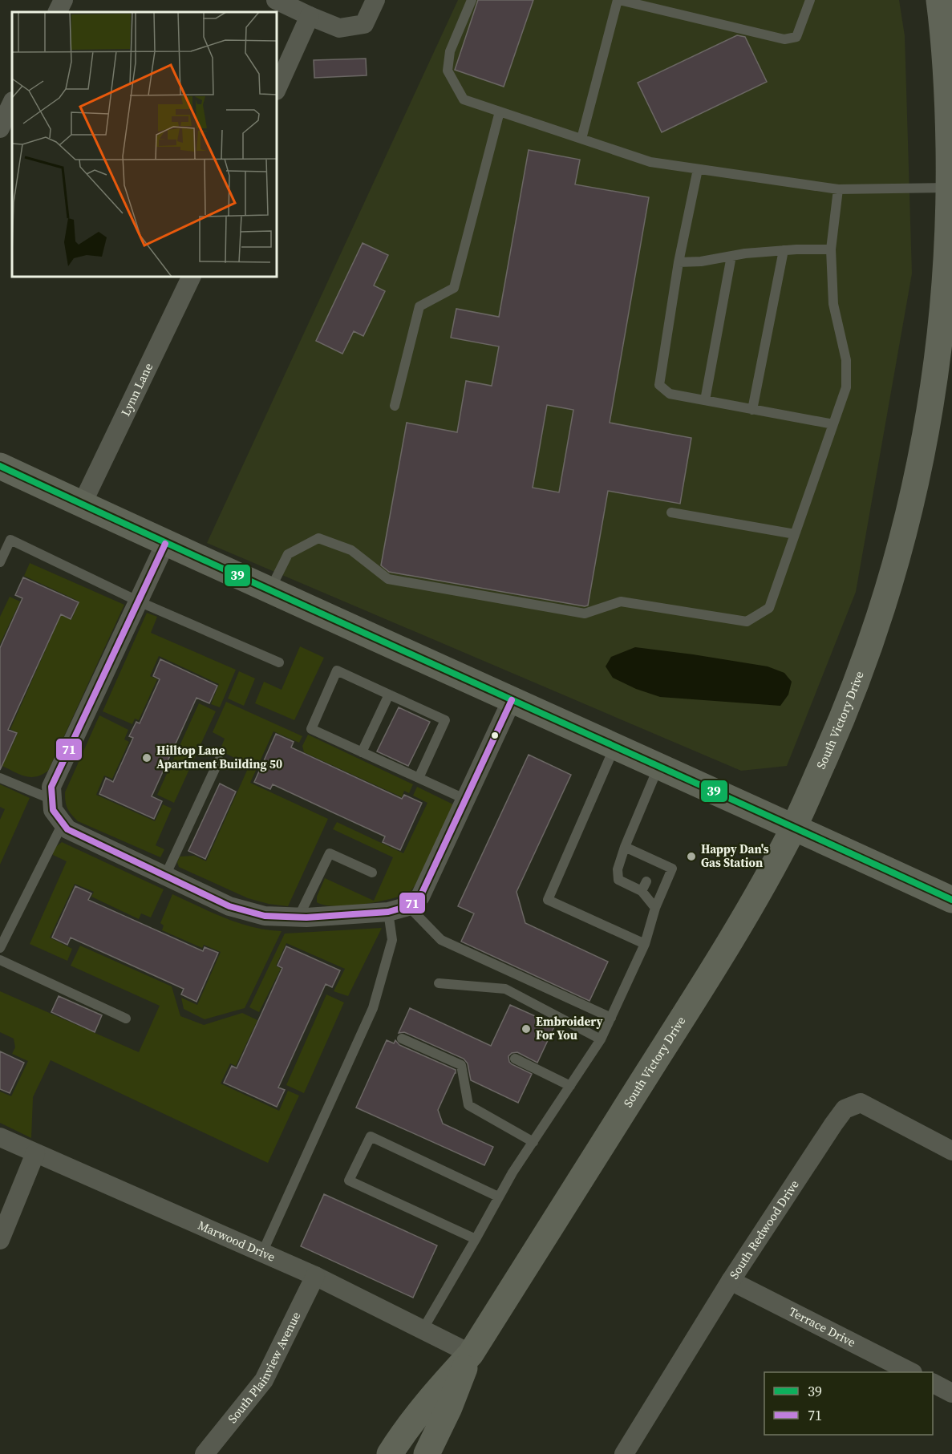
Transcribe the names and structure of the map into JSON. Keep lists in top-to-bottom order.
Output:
{
  "streets": {
    "main road": ["South Victory Drive"],
    "street": [
      "Lynn Lane",
      "South Redwood Drive",
      "Marwood Drive",
      "Terrace Drive",
      "South Plainview Avenue"
    ]
  },
  "crossings": [
    ["South Victory Drive", "Marwood Drive"],
    ["South Redwood Drive", "Terrace Drive"],
    ["Marwood Drive", "South Plainview Avenue"]
  ],
  "places": ["Hilltop Lane Apartment Building 50", "Happy Dan's Gas Station", "Embroidery For You"],
  "lines": ["transit line 39", "transit line 71"],
  "legend": ["39", "71"]
}
